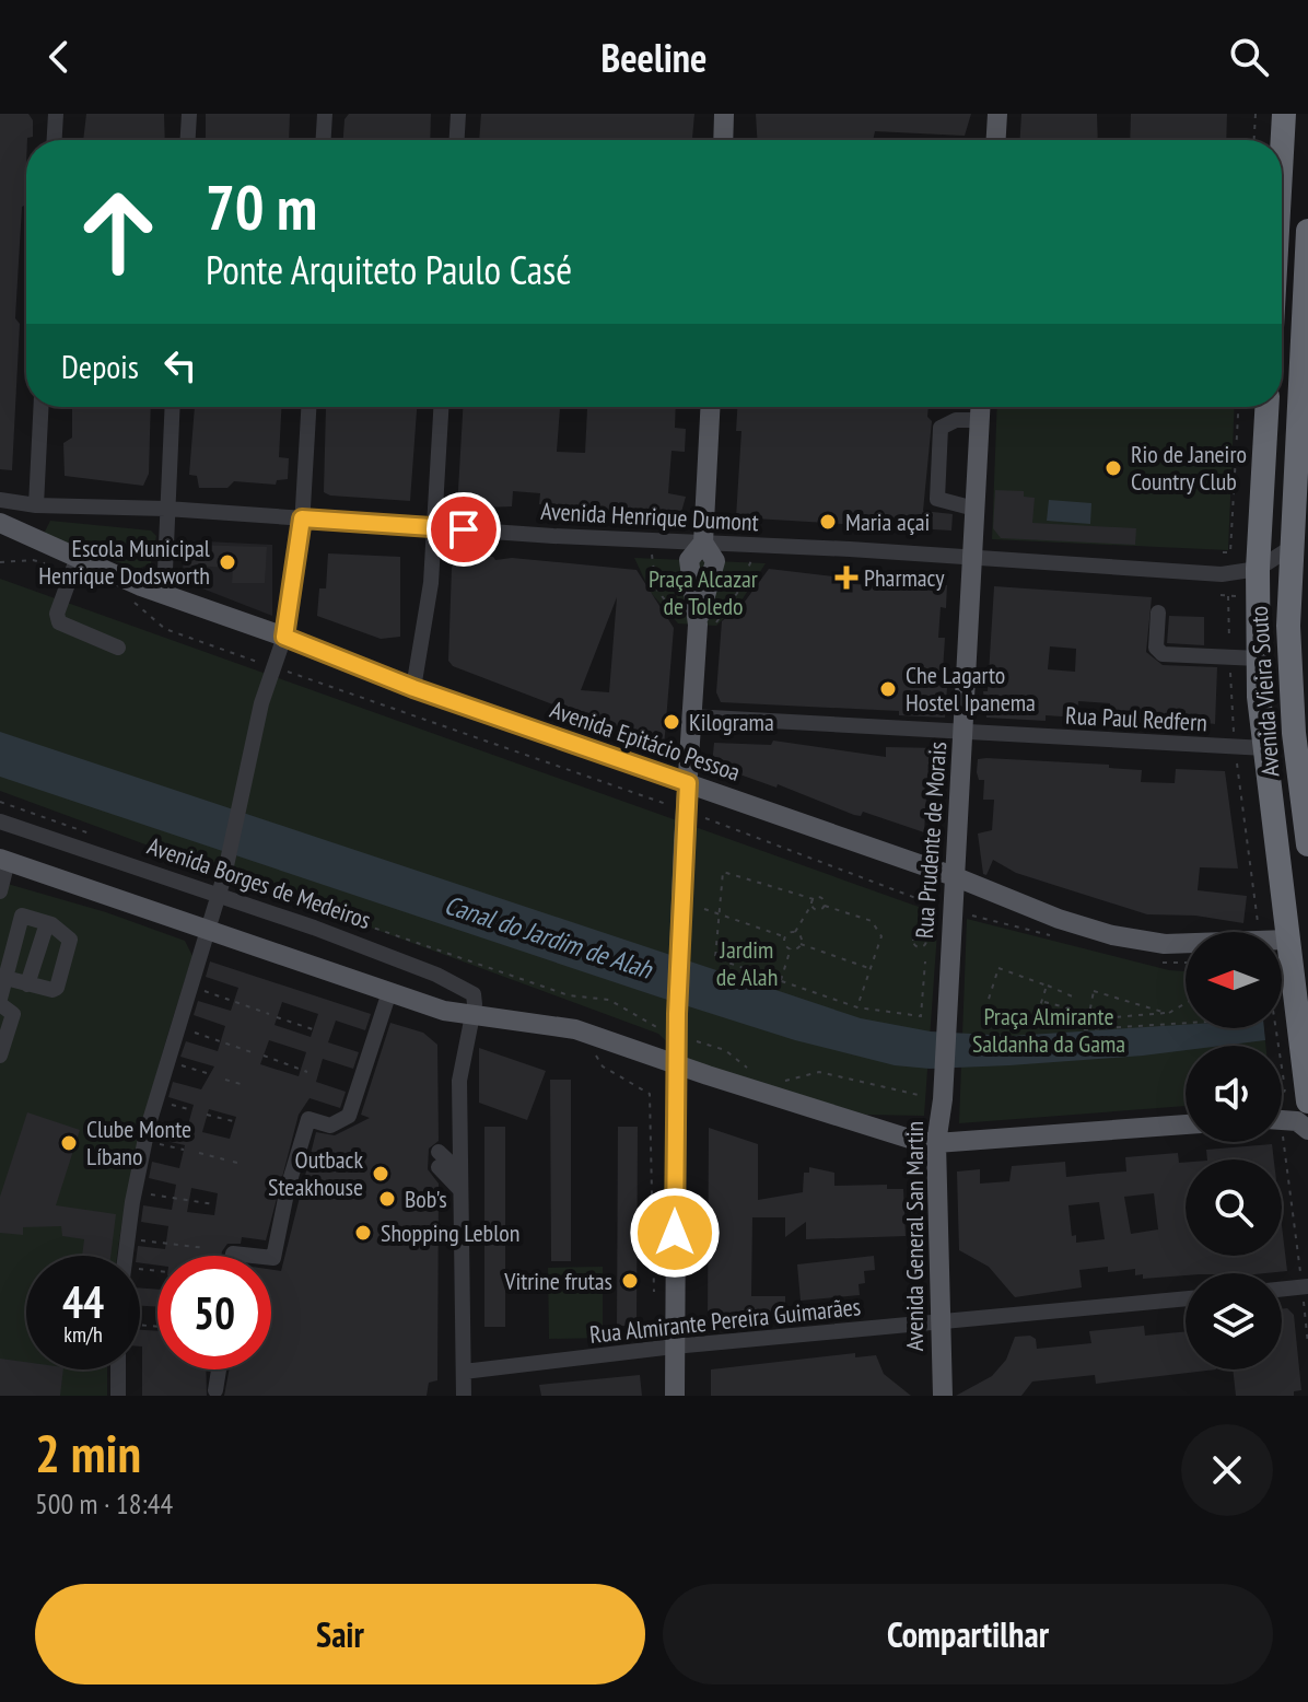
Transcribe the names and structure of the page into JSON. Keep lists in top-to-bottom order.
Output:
{
  "streets": {
    "highway": ["Avenida Vieira Souto"],
    "main road": ["Avenida Epitácio Pessoa", "Rua Prudente de Morais", "Avenida General San Martin"],
    "street": [
      "Avenida Henrique Dumont",
      "Rua Paul Redfern",
      "Avenida Borges de Medeiros",
      "Rua Almirante Pereira Guimarães"
    ]
  },
  "crossings": [
    ["Avenida Henrique Dumont", "Avenida Vieira Souto"],
    ["Avenida Henrique Dumont", "Rua Prudente de Morais"],
    ["Avenida Vieira Souto", "Rua Paul Redfern"],
    ["Avenida Vieira Souto", "Avenida Epitácio Pessoa"],
    ["Rua Paul Redfern", "Rua Prudente de Morais"],
    ["Avenida Epitácio Pessoa", "Rua Prudente de Morais"],
    ["Rua Prudente de Morais", "Avenida General San Martin"],
    ["Avenida General San Martin", "Rua Almirante Pereira Guimarães"]
  ],
  "water": ["Canal do Jardim de Alah"],
  "parks": ["Praça Alcazar de Toledo", "Jardim de Alah", "Praça Almirante Saldanha da Gama"],
  "places": {
    "other": [
      "Rio de Janeiro Country Club",
      "Maria açai",
      "Escola Municipal Henrique Dodsworth",
      "Che Lagarto Hostel Ipanema",
      "Kilograma",
      "Clube Monte Líbano",
      "Outback Steakhouse",
      "Bob's",
      "Shopping Leblon",
      "Vitrine frutas"
    ],
    "health": ["Pharmacy"]
  },
  "north": "left",
  "page": {
    "header": "Beeline",
    "turn": ["70 m", "Ponte Arquiteto Paulo Casé"],
    "then": "Depois",
    "speed": "44 km/h",
    "limit": "50",
    "heading": ["2 min", "500 m · 18:44"],
    "buttons": ["Sair", "Compartilhar"]
  }
}
